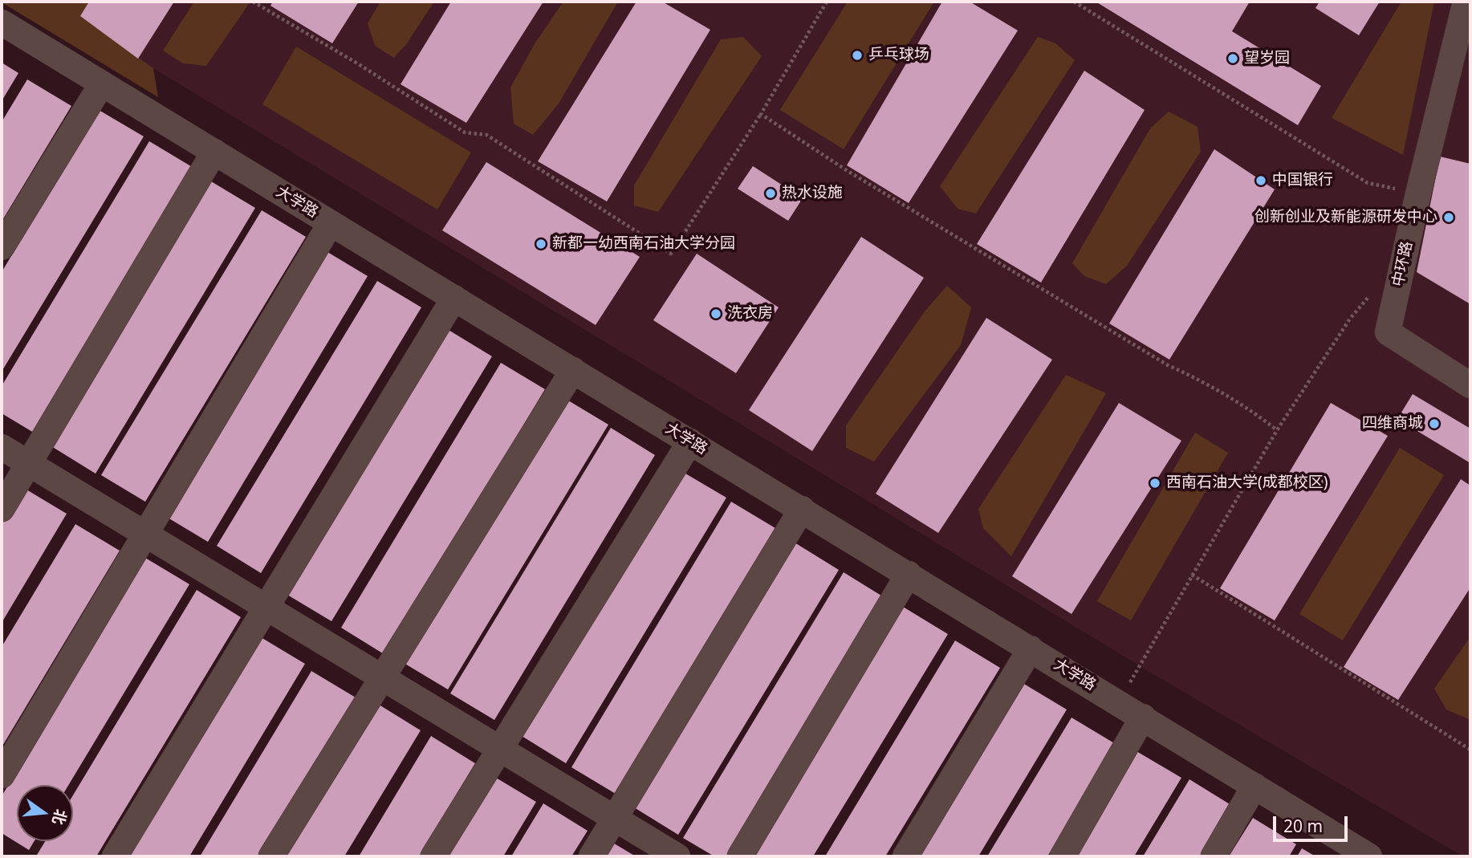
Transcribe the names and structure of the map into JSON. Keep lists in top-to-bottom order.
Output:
{
  "streets": {
    "street": ["大学路", "中环路"]
  },
  "places": [
    "乒乓球场",
    "望岁园",
    "中国银行",
    "热水设施",
    "创新创业及新能源研发中心",
    "新都一幼西南石油大学分园",
    "洗衣房",
    "四维商城",
    "西南石油大学(成都校区)"
  ],
  "scale_bar": "20 m",
  "north": "right"
}
